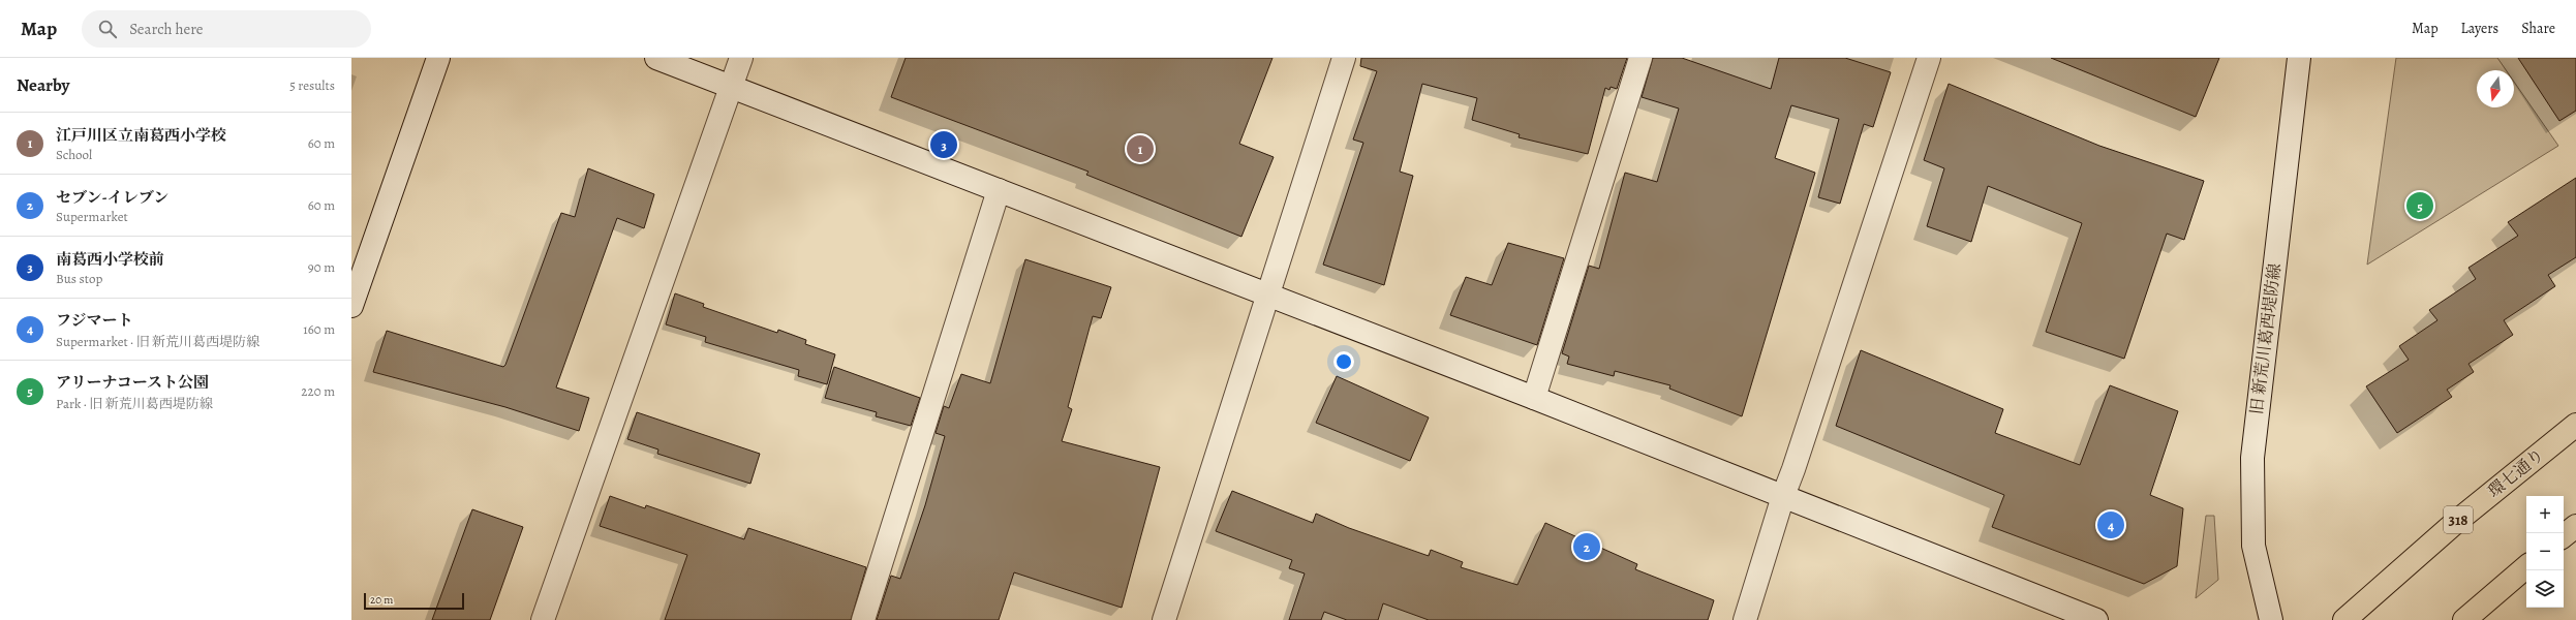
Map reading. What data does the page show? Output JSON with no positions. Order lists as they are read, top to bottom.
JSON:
{
  "streets": {
    "main road": ["環七通り", "318"],
    "street": ["旧 新荒川葛西堤防線"]
  },
  "scale_bar": "20 m",
  "north": "bottom",
  "page": {
    "header": "Map",
    "search": "Search here",
    "nav": ["Map", "Layers", "Share"],
    "heading": ["Nearby", "5 results"],
    "list": [
      {
        "mark": "1",
        "name": "江戸川区立南葛西小学校",
        "note": "School",
        "value": "60 m"
      },
      {
        "mark": "2",
        "name": "セブン-イレブン",
        "note": "Supermarket",
        "value": "60 m"
      },
      {
        "mark": "3",
        "name": "南葛西小学校前",
        "note": "Bus stop",
        "value": "90 m"
      },
      {
        "mark": "4",
        "name": "フジマート",
        "note": "Supermarket · 旧 新荒川葛西堤防線",
        "value": "160 m"
      },
      {
        "mark": "5",
        "name": "アリーナコースト公園",
        "note": "Park · 旧 新荒川葛西堤防線",
        "value": "220 m"
      }
    ],
    "pins": [
      "3",
      "1",
      "5",
      "4",
      "2"
    ],
    "map_buttons": ["+", "−"],
    "scale": "20 m"
  }
}
